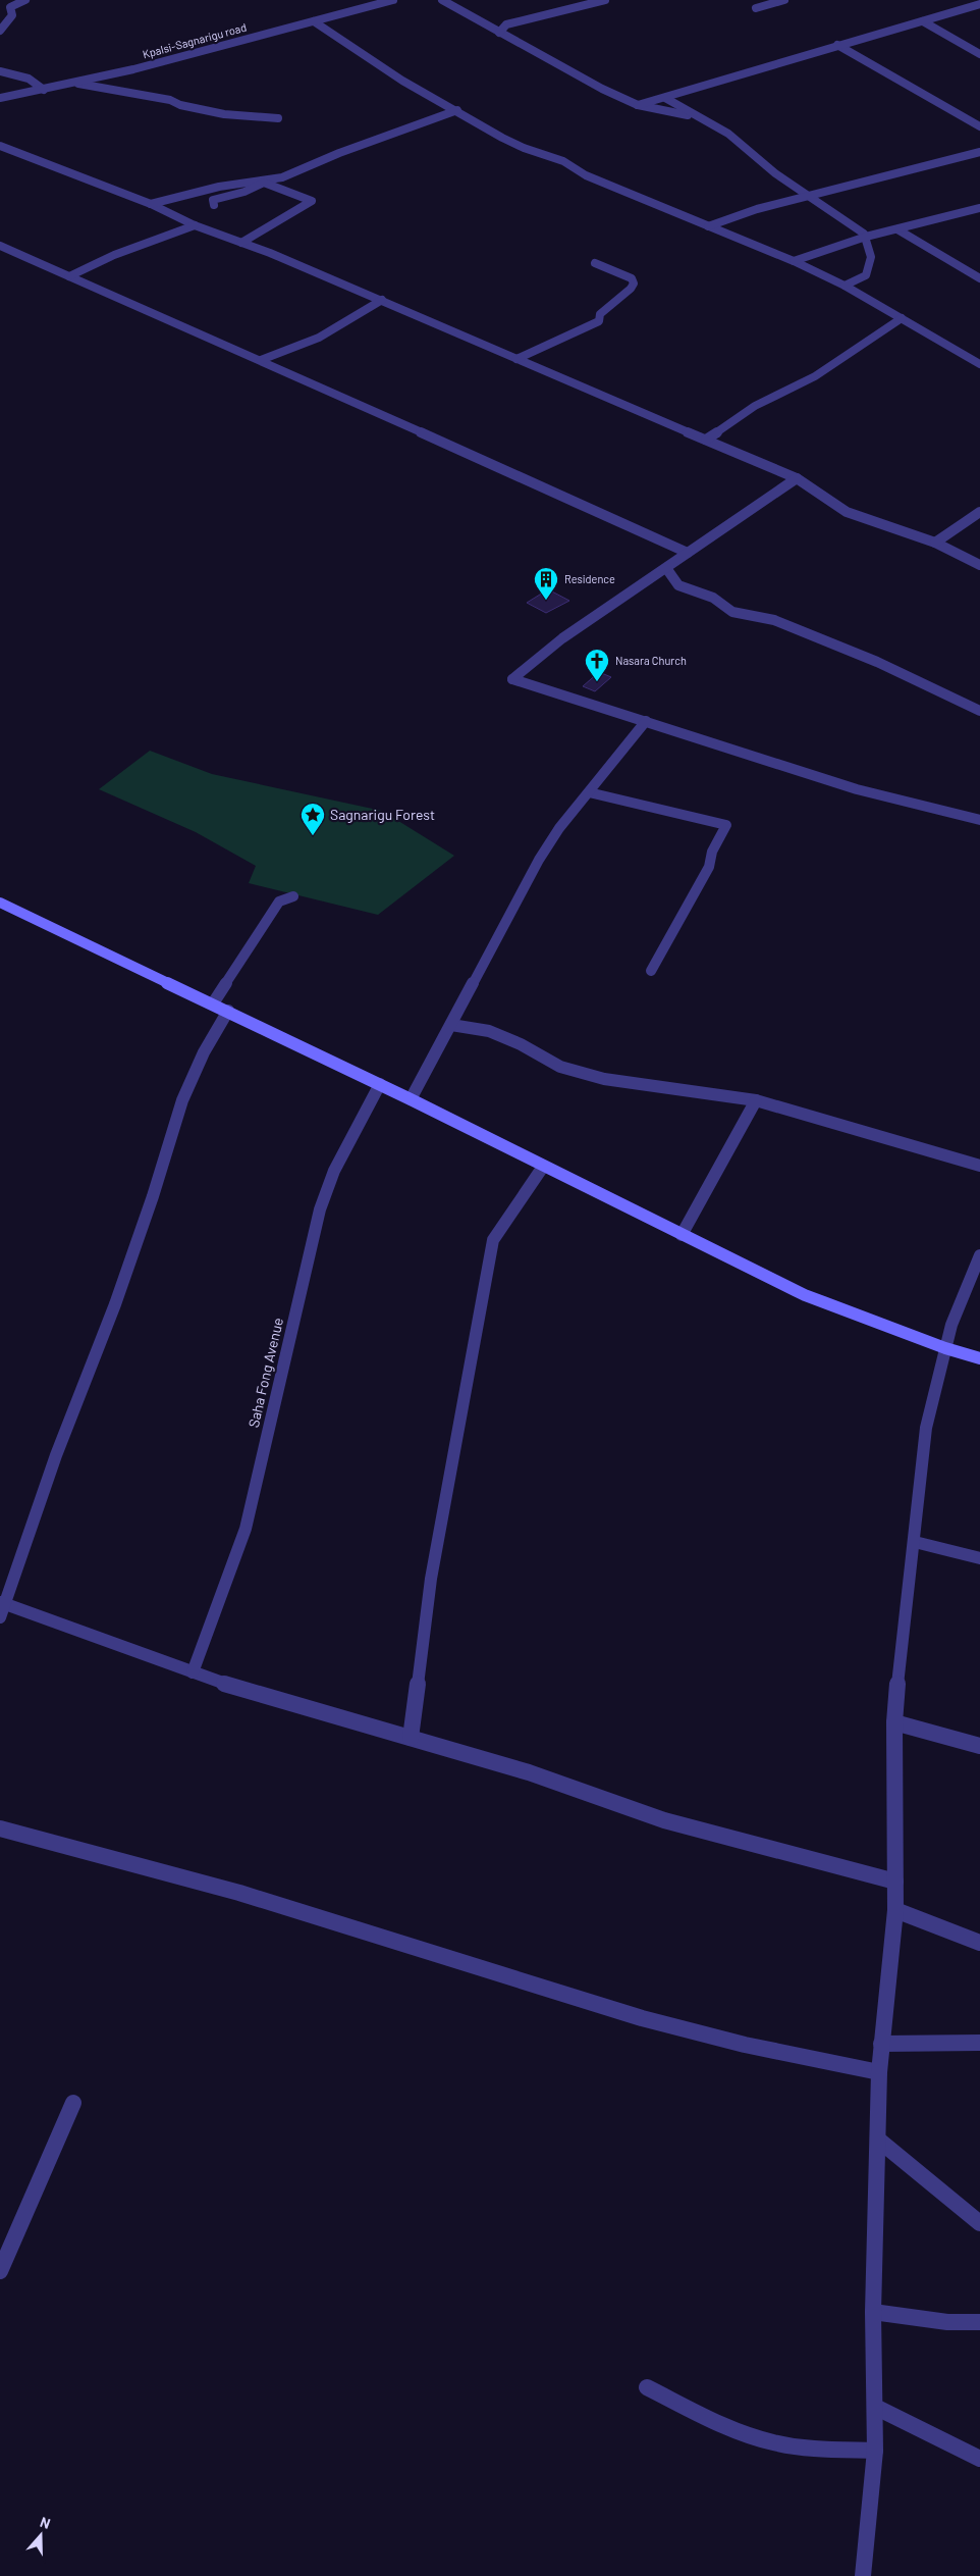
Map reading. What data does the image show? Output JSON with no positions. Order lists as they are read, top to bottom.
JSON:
{
  "streets": {
    "street": ["Kpalsi-Sagnarigu road", "Saha Fong Avenue"]
  },
  "places": {
    "building": ["Residence"],
    "church": ["Nasara Church"],
    "place": ["Sagnarigu Forest"]
  },
  "north": "top"
}
